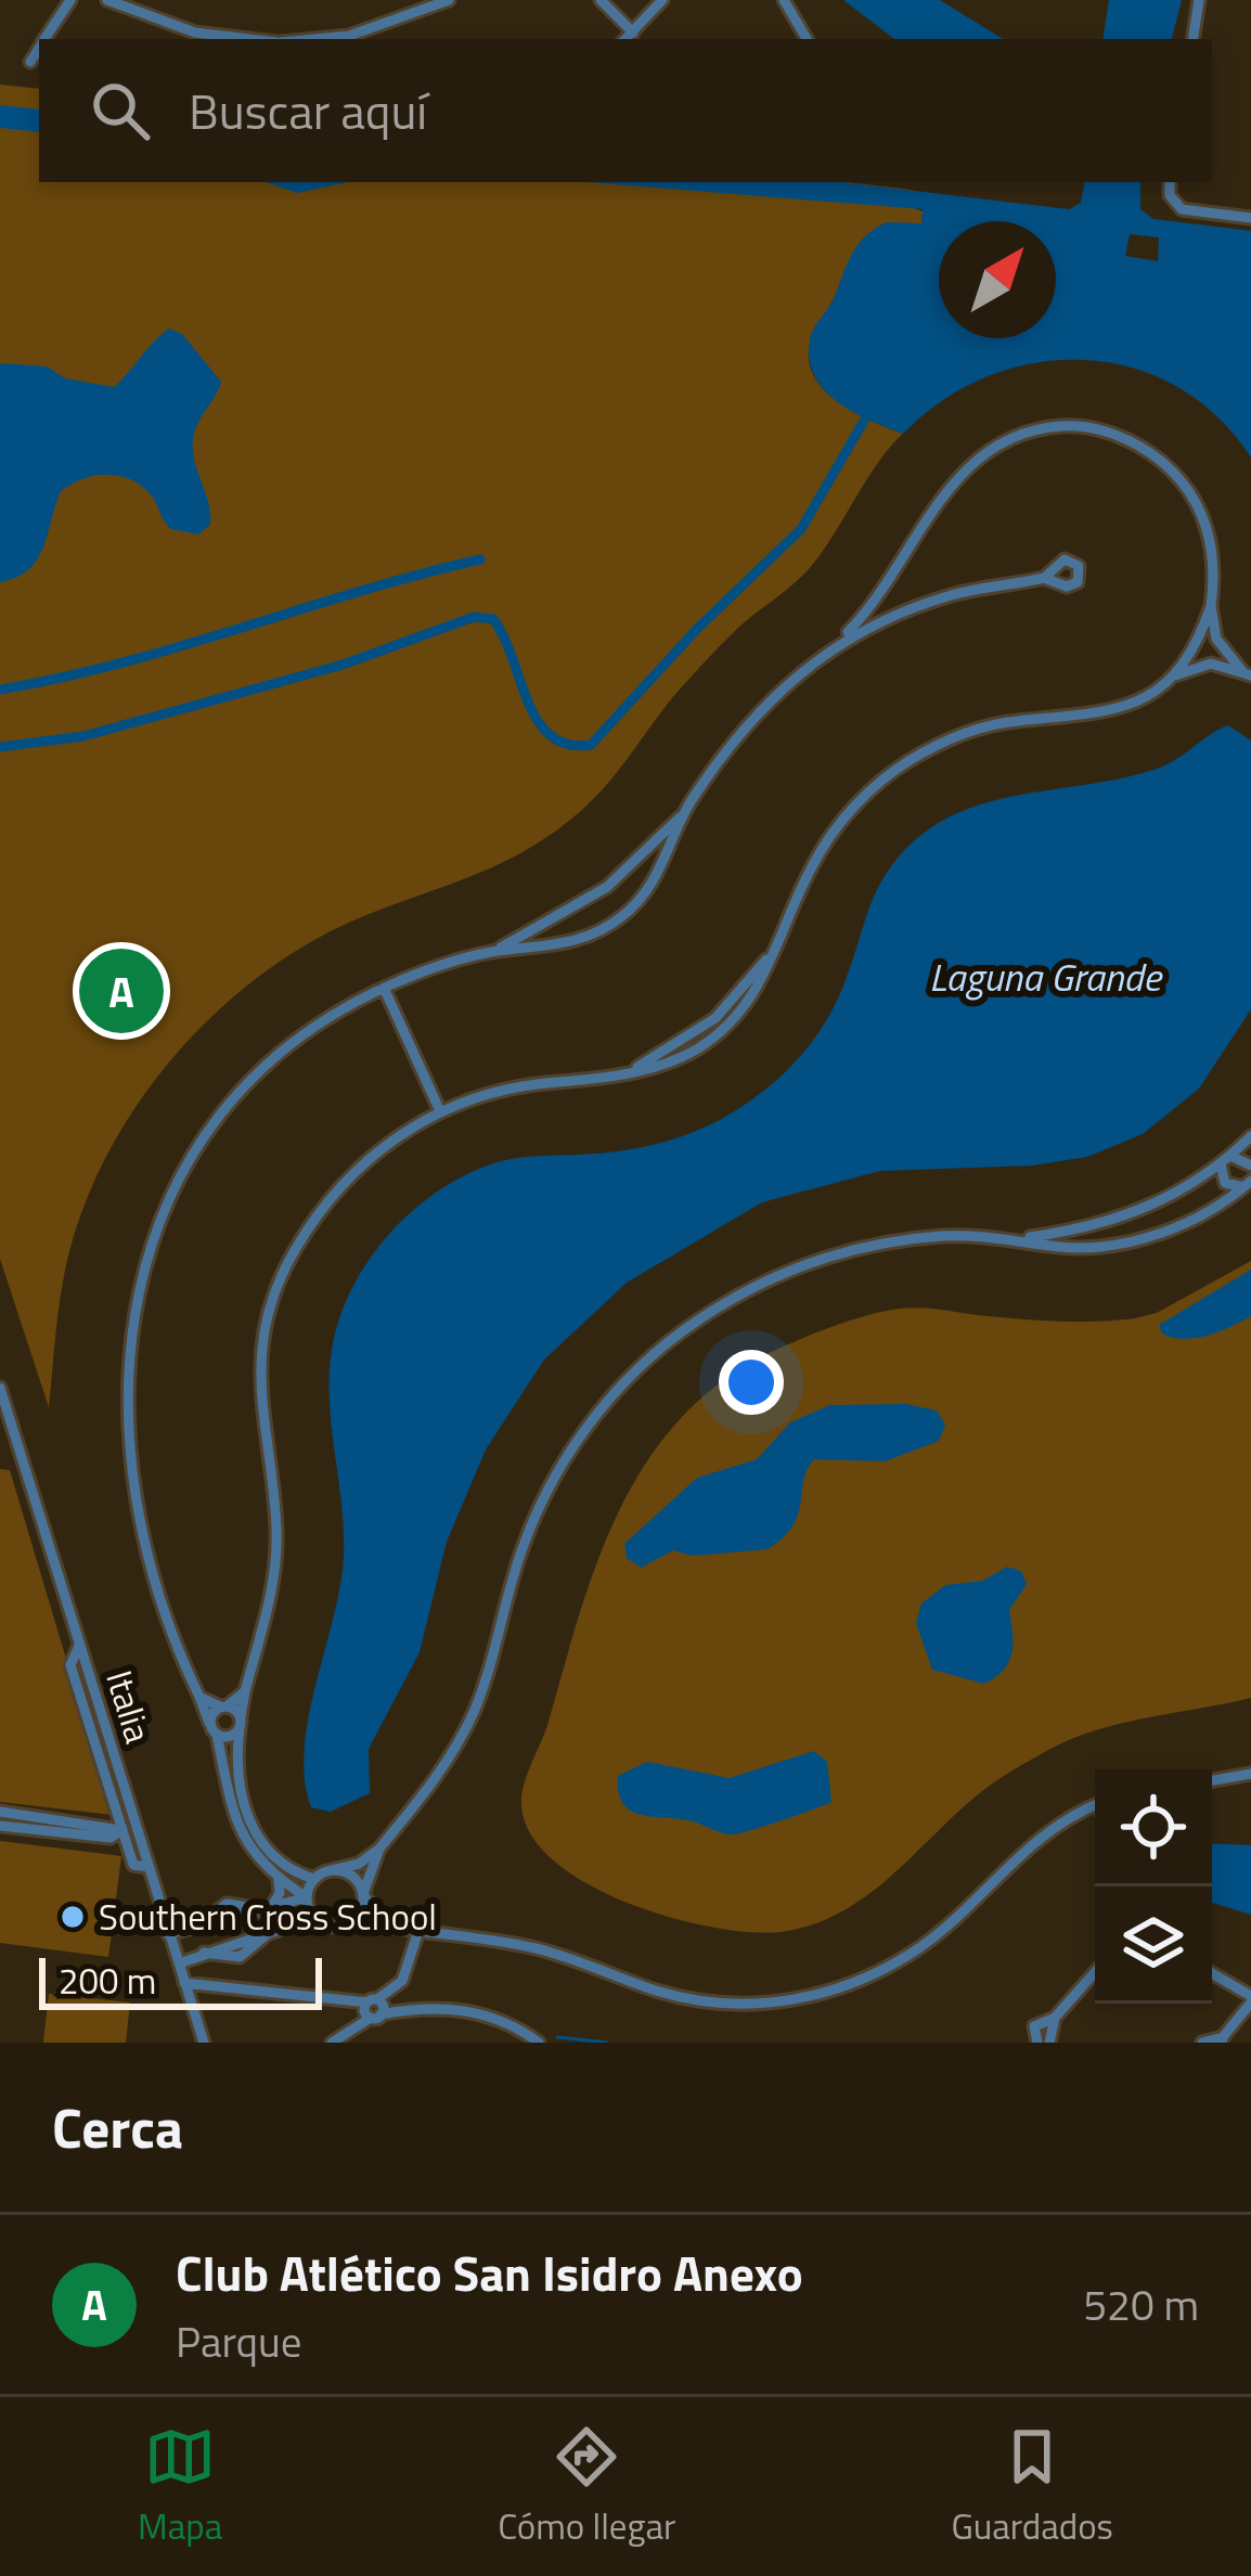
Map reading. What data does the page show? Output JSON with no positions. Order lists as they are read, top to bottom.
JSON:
{
  "streets": {
    "street": ["Italia"]
  },
  "water": ["Laguna Grande"],
  "places": ["Southern Cross School"],
  "scale_bar": "200 m",
  "north": "top right",
  "page": {
    "search": "Buscar aquí",
    "pins": "A",
    "scale": "200 m",
    "heading": "Cerca",
    "list": [
      {
        "mark": "A",
        "name": "Club Atlético San Isidro Anexo",
        "note": "Parque",
        "value": "520 m"
      }
    ],
    "nav": ["Mapa", "Cómo llegar", "Guardados"]
  }
}
